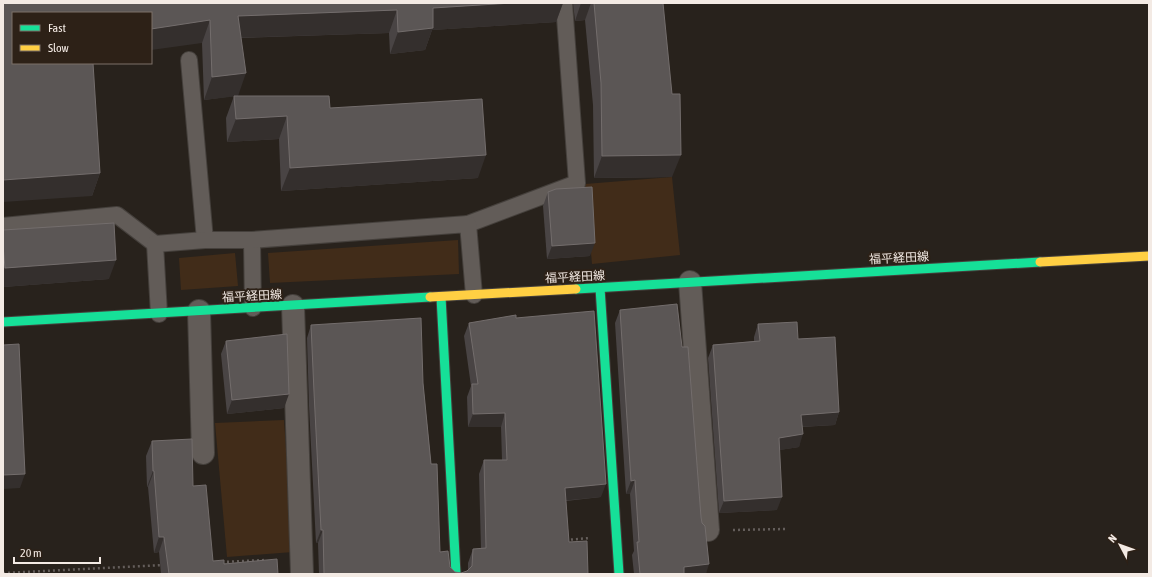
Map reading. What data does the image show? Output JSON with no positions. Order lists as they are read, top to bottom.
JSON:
{
  "streets": {
    "main road": ["福平経田線"]
  },
  "legend": ["Fast", "Slow"],
  "scale_bar": "20 m",
  "north": "top left"
}
